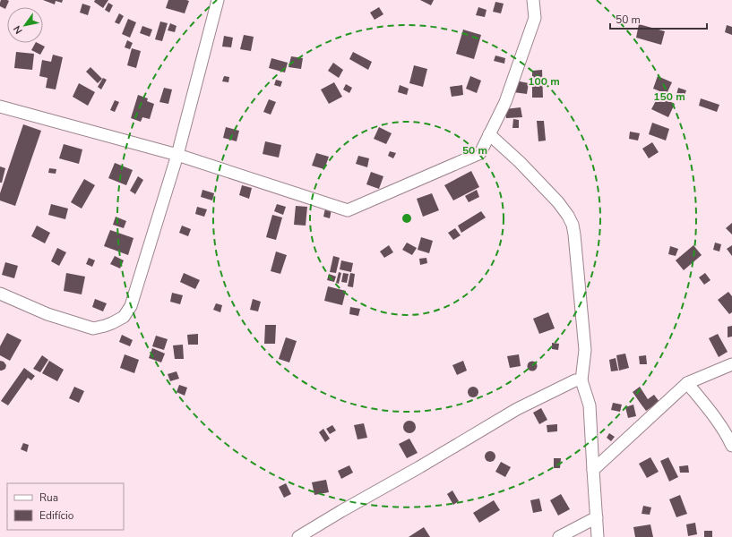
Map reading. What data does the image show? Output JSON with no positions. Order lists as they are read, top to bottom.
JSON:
{
  "legend": ["Rua", "Edifício"],
  "scale_bar": "50 m",
  "north": "bottom left",
  "rings": ["100 m", "150 m", "50 m"]
}
